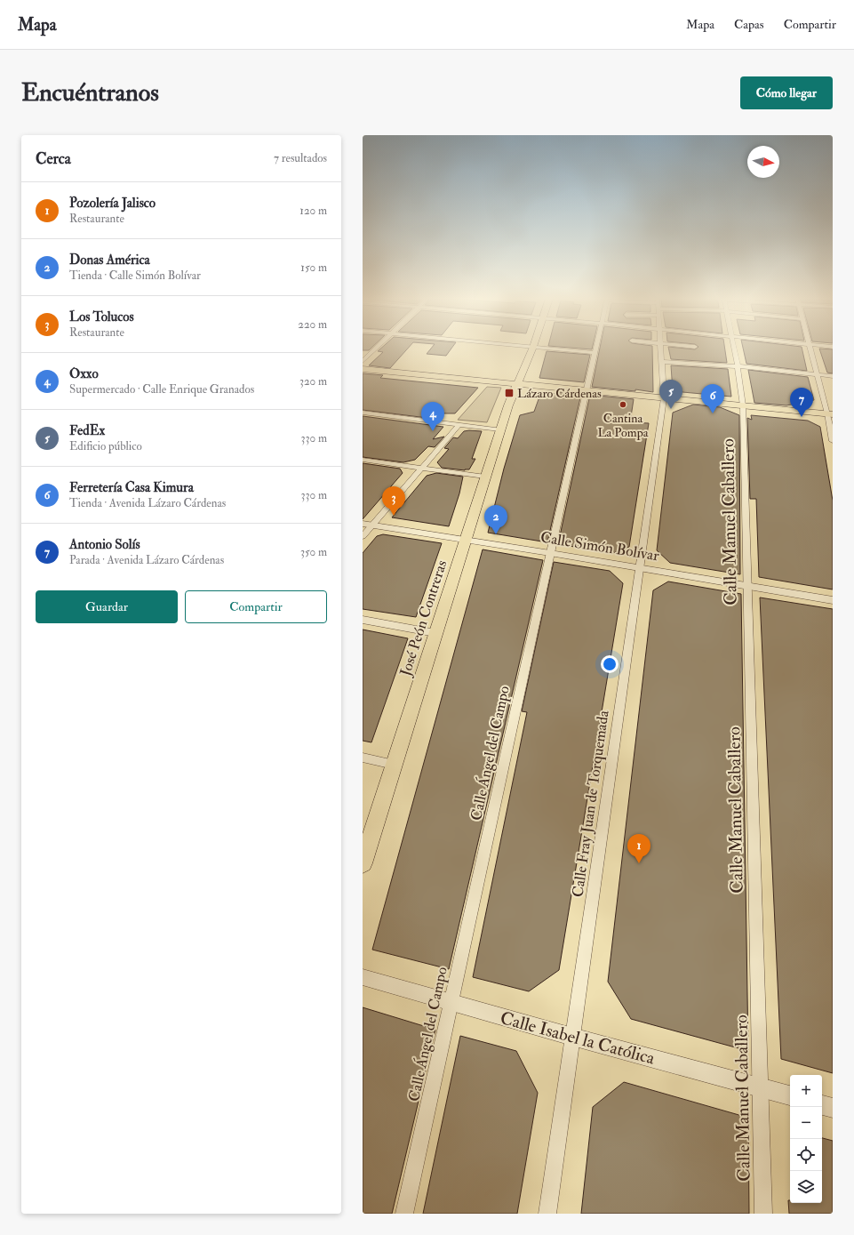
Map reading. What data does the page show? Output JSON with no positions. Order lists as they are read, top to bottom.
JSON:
{
  "streets": {
    "main road": ["José Peón Contreras"],
    "street": [
      "Calle Manuel Caballero",
      "Calle Simón Bolívar",
      "Calle Ángel del Campo",
      "Calle Fray Juan de Torquemada",
      "Calle Isabel la Católica"
    ]
  },
  "crossings": [
    ["Calle Manuel Caballero", "Calle Simón Bolívar"],
    ["Calle Manuel Caballero", "Calle Isabel la Católica"],
    ["Calle Simón Bolívar", "José Peón Contreras"],
    ["Calle Simón Bolívar", "Calle Ángel del Campo"],
    ["Calle Simón Bolívar", "Calle Fray Juan de Torquemada"],
    ["Calle Ángel del Campo", "Calle Isabel la Católica"],
    ["Calle Fray Juan de Torquemada", "Calle Isabel la Católica"]
  ],
  "places": {
    "transit": ["Lázaro Cárdenas"],
    "other": ["Cantina La Pompa"]
  },
  "north": "right",
  "page": {
    "header": "Mapa",
    "nav": ["Mapa", "Capas", "Compartir"],
    "buttons": [
      "Cómo llegar",
      ["Guardar", "Compartir"]
    ],
    "title": "Encuéntranos",
    "heading": ["Cerca", "7 resultados"],
    "list": [
      {
        "mark": "1",
        "name": "Pozolería Jalisco",
        "note": "Restaurante",
        "value": "120 m"
      },
      {
        "mark": "2",
        "name": "Donas América",
        "note": "Tienda · Calle Simón Bolívar",
        "value": "150 m"
      },
      {
        "mark": "3",
        "name": "Los Tolucos",
        "note": "Restaurante",
        "value": "220 m"
      },
      {
        "mark": "4",
        "name": "Oxxo",
        "note": "Supermercado · Calle Enrique Granados",
        "value": "320 m"
      },
      {
        "mark": "5",
        "name": "FedEx",
        "note": "Edificio público",
        "value": "330 m"
      },
      {
        "mark": "6",
        "name": "Ferretería Casa Kimura",
        "note": "Tienda · Avenida Lázaro Cárdenas",
        "value": "330 m"
      },
      {
        "mark": "7",
        "name": "Antonio Solís",
        "note": "Parada · Avenida Lázaro Cárdenas",
        "value": "350 m"
      }
    ],
    "pins": [
      "5",
      "6",
      "7",
      "4",
      "3",
      "2",
      "1"
    ],
    "map_buttons": ["+", "−"]
  }
}
